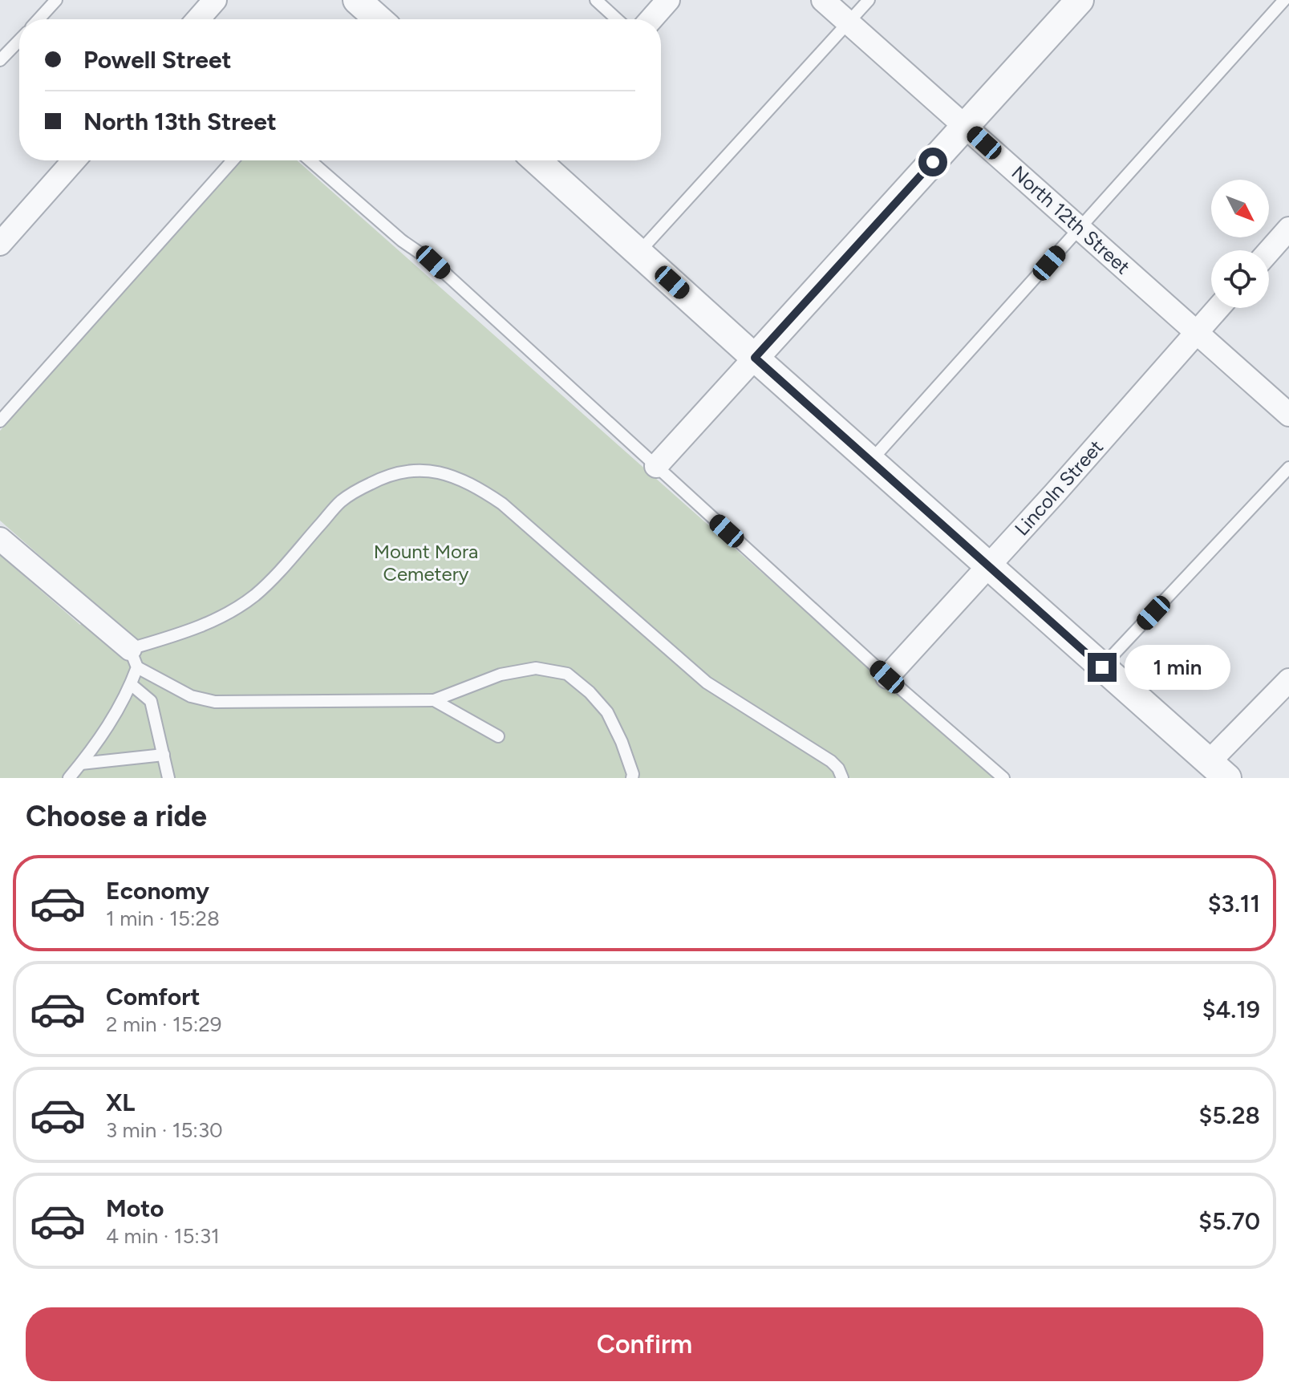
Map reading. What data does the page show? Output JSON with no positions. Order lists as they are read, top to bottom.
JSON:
{
  "streets": {
    "street": ["North 12th Street", "Lincoln Street"]
  },
  "crossings": [
    ["North 12th Street", "Lincoln Street"]
  ],
  "parks": ["Mount Mora Cemetery"],
  "north": "bottom right",
  "page": {
    "banner": ["Powell Street", "North 13th Street"],
    "bubble": "1 min",
    "heading": "Choose a ride",
    "list": [
      {
        "name": "Economy",
        "note": "1 min · 15:28",
        "value": "$3.11"
      },
      {
        "name": "Comfort",
        "note": "2 min · 15:29",
        "value": "$4.19"
      },
      {
        "name": "XL",
        "note": "3 min · 15:30",
        "value": "$5.28"
      },
      {
        "name": "Moto",
        "note": "4 min · 15:31",
        "value": "$5.70"
      }
    ],
    "buttons": "Confirm"
  }
}
